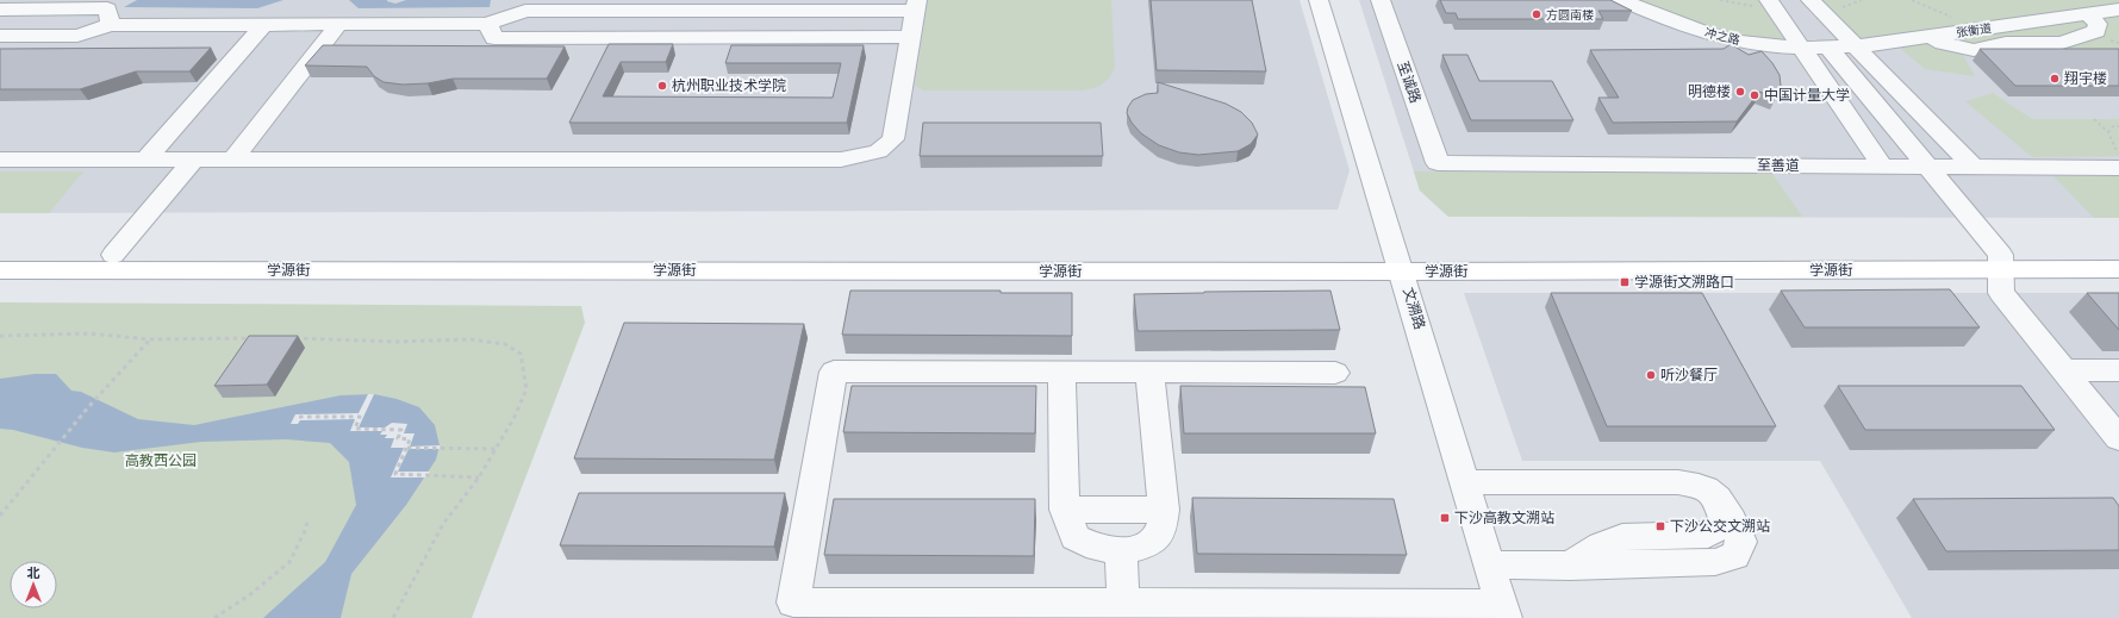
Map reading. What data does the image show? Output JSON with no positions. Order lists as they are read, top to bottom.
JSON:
{
  "streets": {
    "main road": ["学源街"],
    "street": [
      "张衡道",
      "冲之路",
      "至诚路",
      "至善道",
      "文溯路"
    ]
  },
  "crossings": [
    ["张衡道", "冲之路"],
    ["至诚路", "至善道"],
    ["学源街", "文溯路"]
  ],
  "parks": ["高教西公园"],
  "places": {
    "other": [
      "方圆南楼",
      "翔宇楼",
      "杭州职业技术学院",
      "明德楼",
      "中国计量大学",
      "听沙餐厅"
    ],
    "transit": ["学源街文溯路口", "下沙高教文溯站", "下沙公交文溯站"]
  },
  "north": "top"
}
